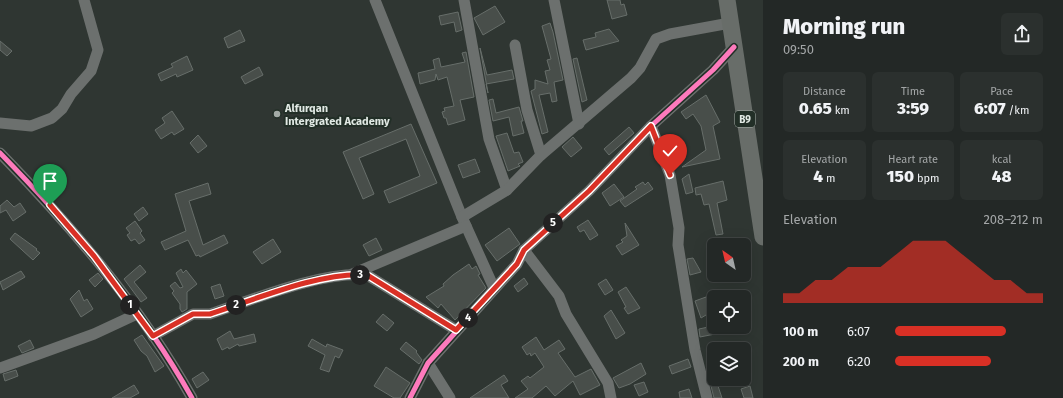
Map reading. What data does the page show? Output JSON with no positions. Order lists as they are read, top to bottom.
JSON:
{
  "streets": {
    "highway": ["B9"]
  },
  "places": ["Alfurqan Intergrated Academy"],
  "north": "top left",
  "page": {
    "heading": ["Morning run", "09:50"],
    "stats": [
      ["Distance", "0.65 km"],
      ["Time", "3:59"],
      ["Pace", "6:07 /km"],
      ["Elevation", "4 m"],
      ["Heart rate", "150 bpm"],
      ["kcal", "48"]
    ],
    "chart": ["Elevation", "208–212 m"],
    "pins": [
      "5",
      "3",
      "1",
      "2",
      "4"
    ],
    "list": [
      {
        "name": "100 m",
        "note": "6:07"
      },
      {
        "name": "200 m",
        "note": "6:20"
      }
    ]
  }
}
